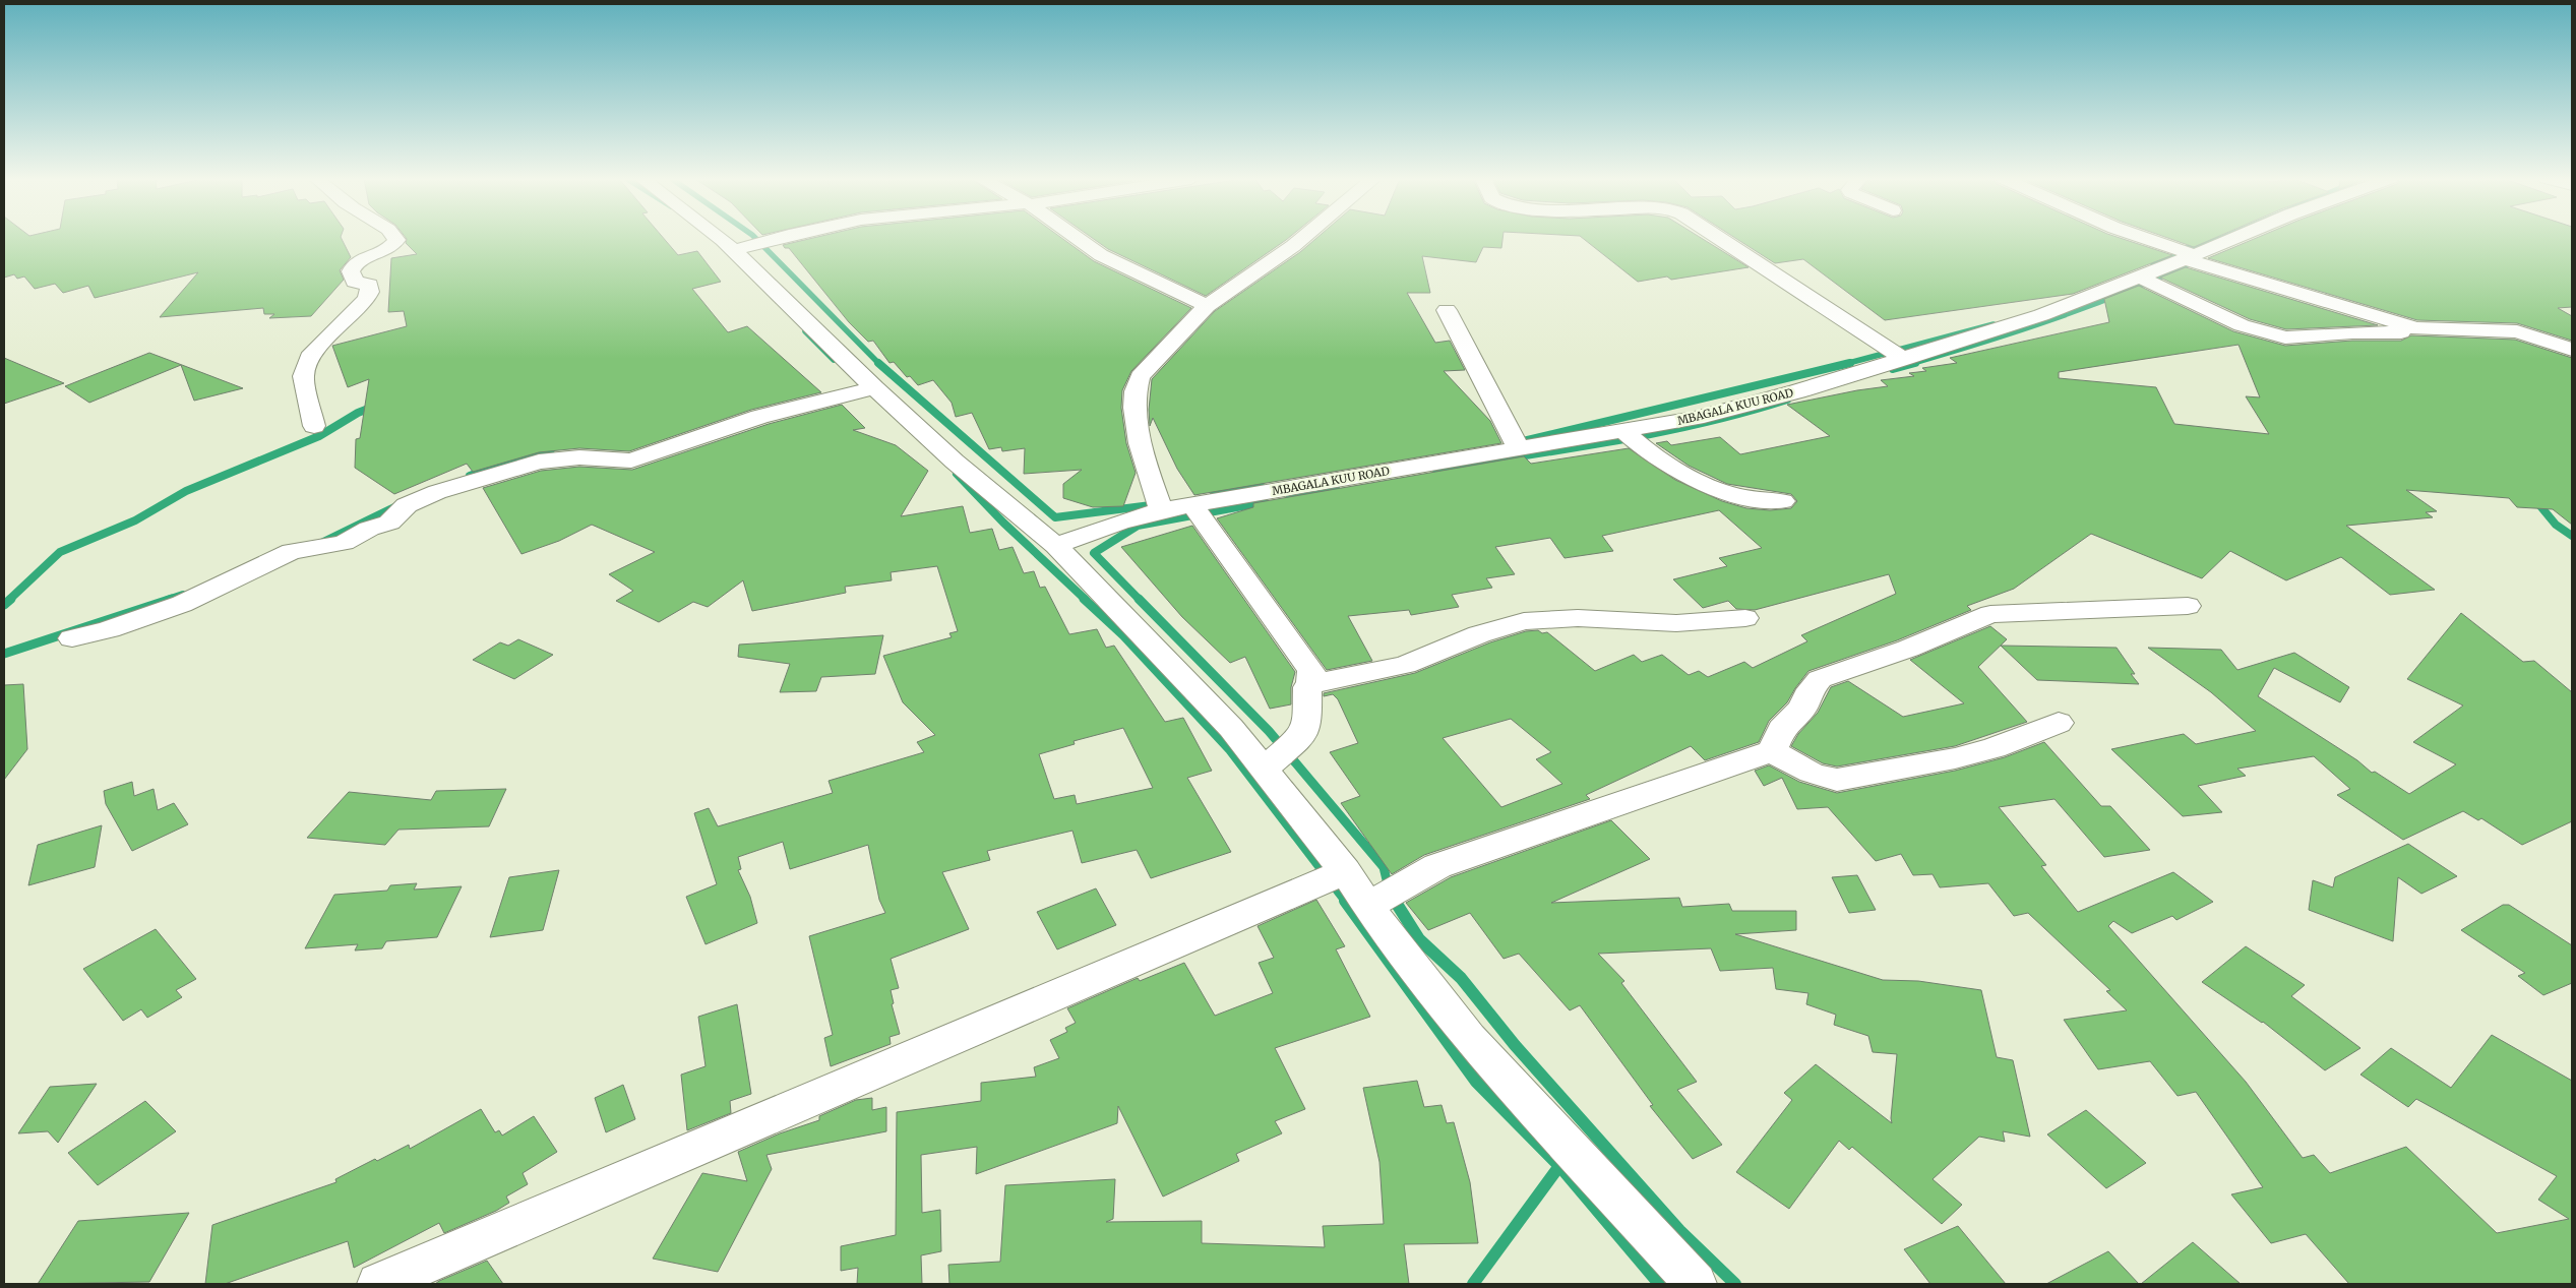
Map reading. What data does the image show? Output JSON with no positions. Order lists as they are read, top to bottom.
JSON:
{
  "streets": {
    "street": ["MBAGALA KUU ROAD"]
  }
}
